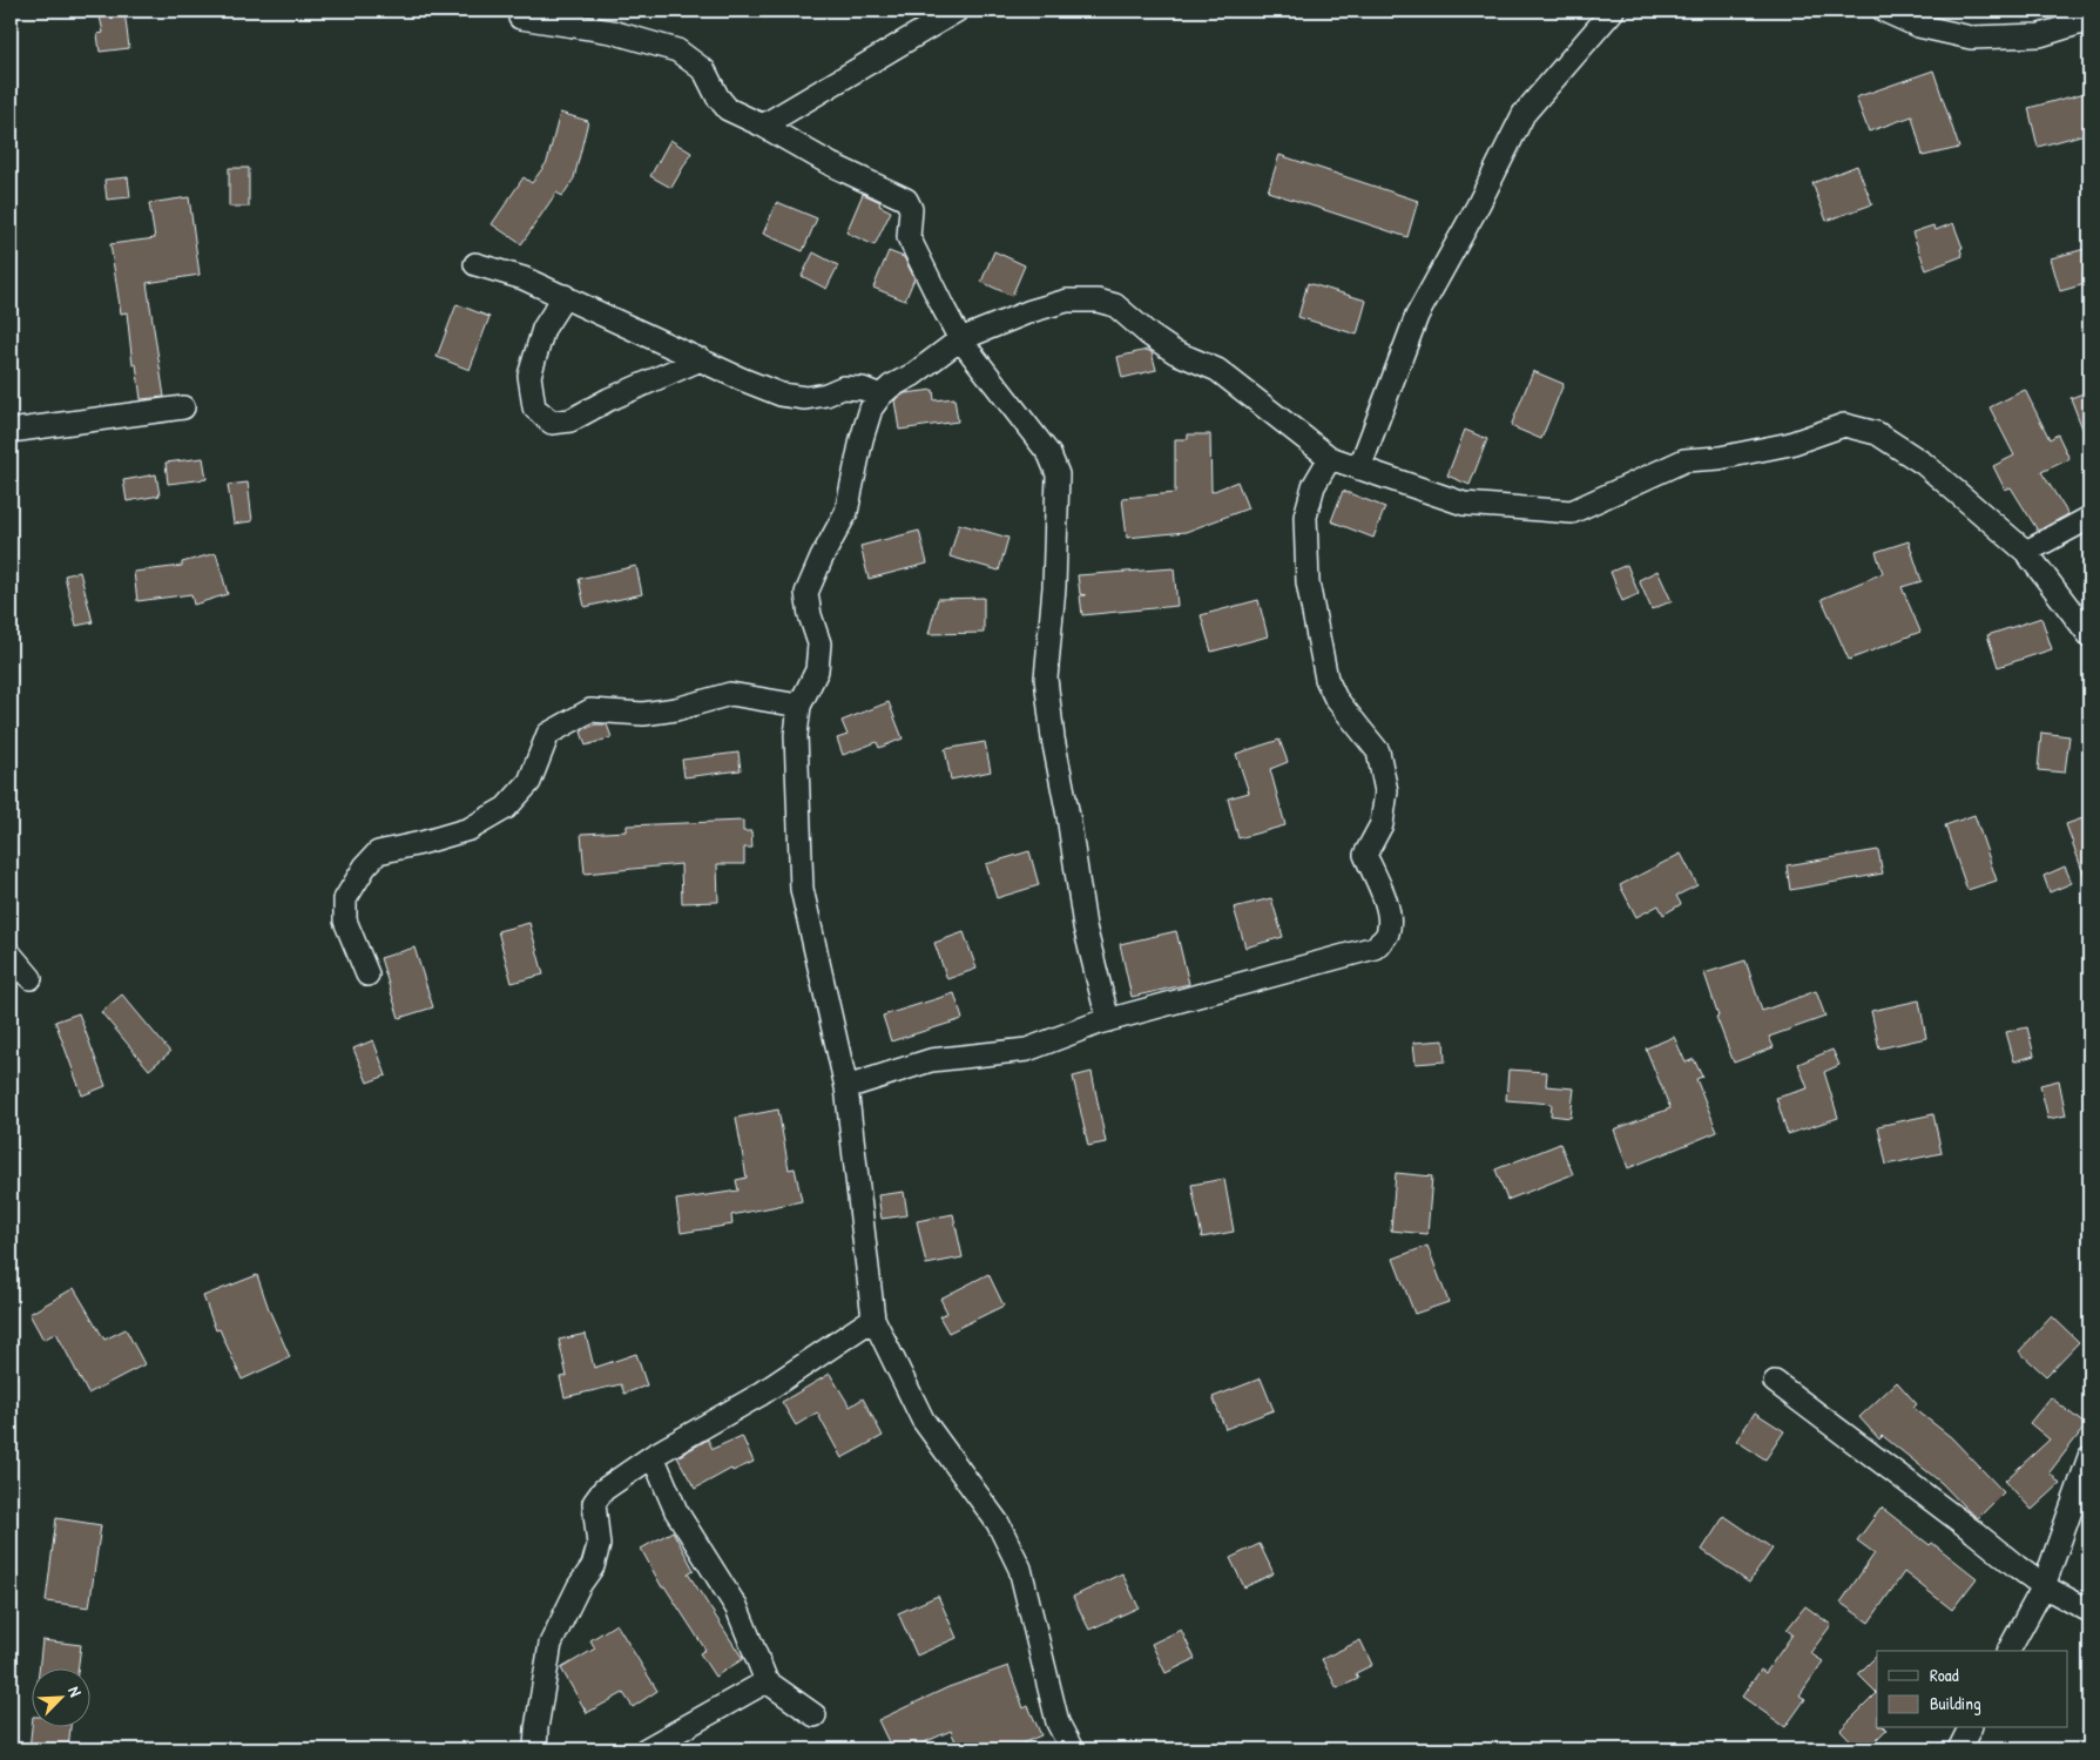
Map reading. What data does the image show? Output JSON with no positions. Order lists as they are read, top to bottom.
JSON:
{
  "legend": ["Road", "Building"],
  "north": "top right"
}
